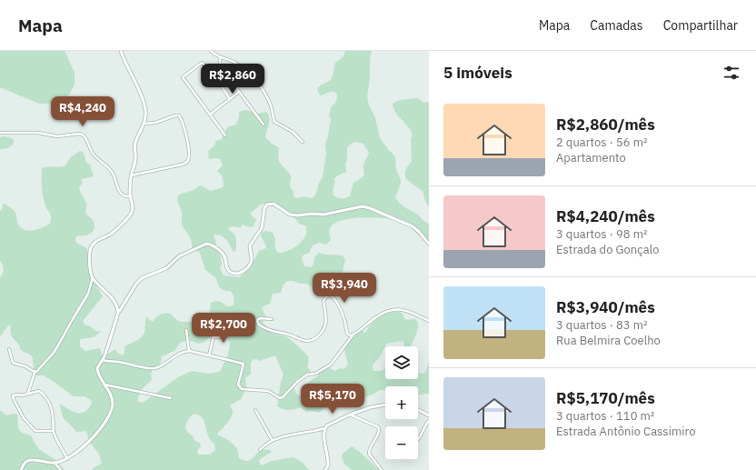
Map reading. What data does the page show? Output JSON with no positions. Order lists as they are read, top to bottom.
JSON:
{
  "page": {
    "header": "Mapa",
    "nav": ["Mapa", "Camadas", "Compartilhar"],
    "heading": "5 imóveis",
    "price": [
      "R$2,860",
      "R$4,240",
      "R$3,940",
      "R$2,700",
      "R$5,170"
    ],
    "list": [
      {
        "name": "R$2,860/mês",
        "note": "2 quartos · 56 m² · Apartamento"
      },
      {
        "name": "R$4,240/mês",
        "note": "3 quartos · 98 m² · Estrada do Gonçalo"
      },
      {
        "name": "R$3,940/mês",
        "note": "3 quartos · 83 m² · Rua Belmira Coelho"
      },
      {
        "name": "R$5,170/mês",
        "note": "3 quartos · 110 m² · Estrada Antônio Cassimiro"
      }
    ],
    "map_buttons": ["+", "−"]
  }
}
